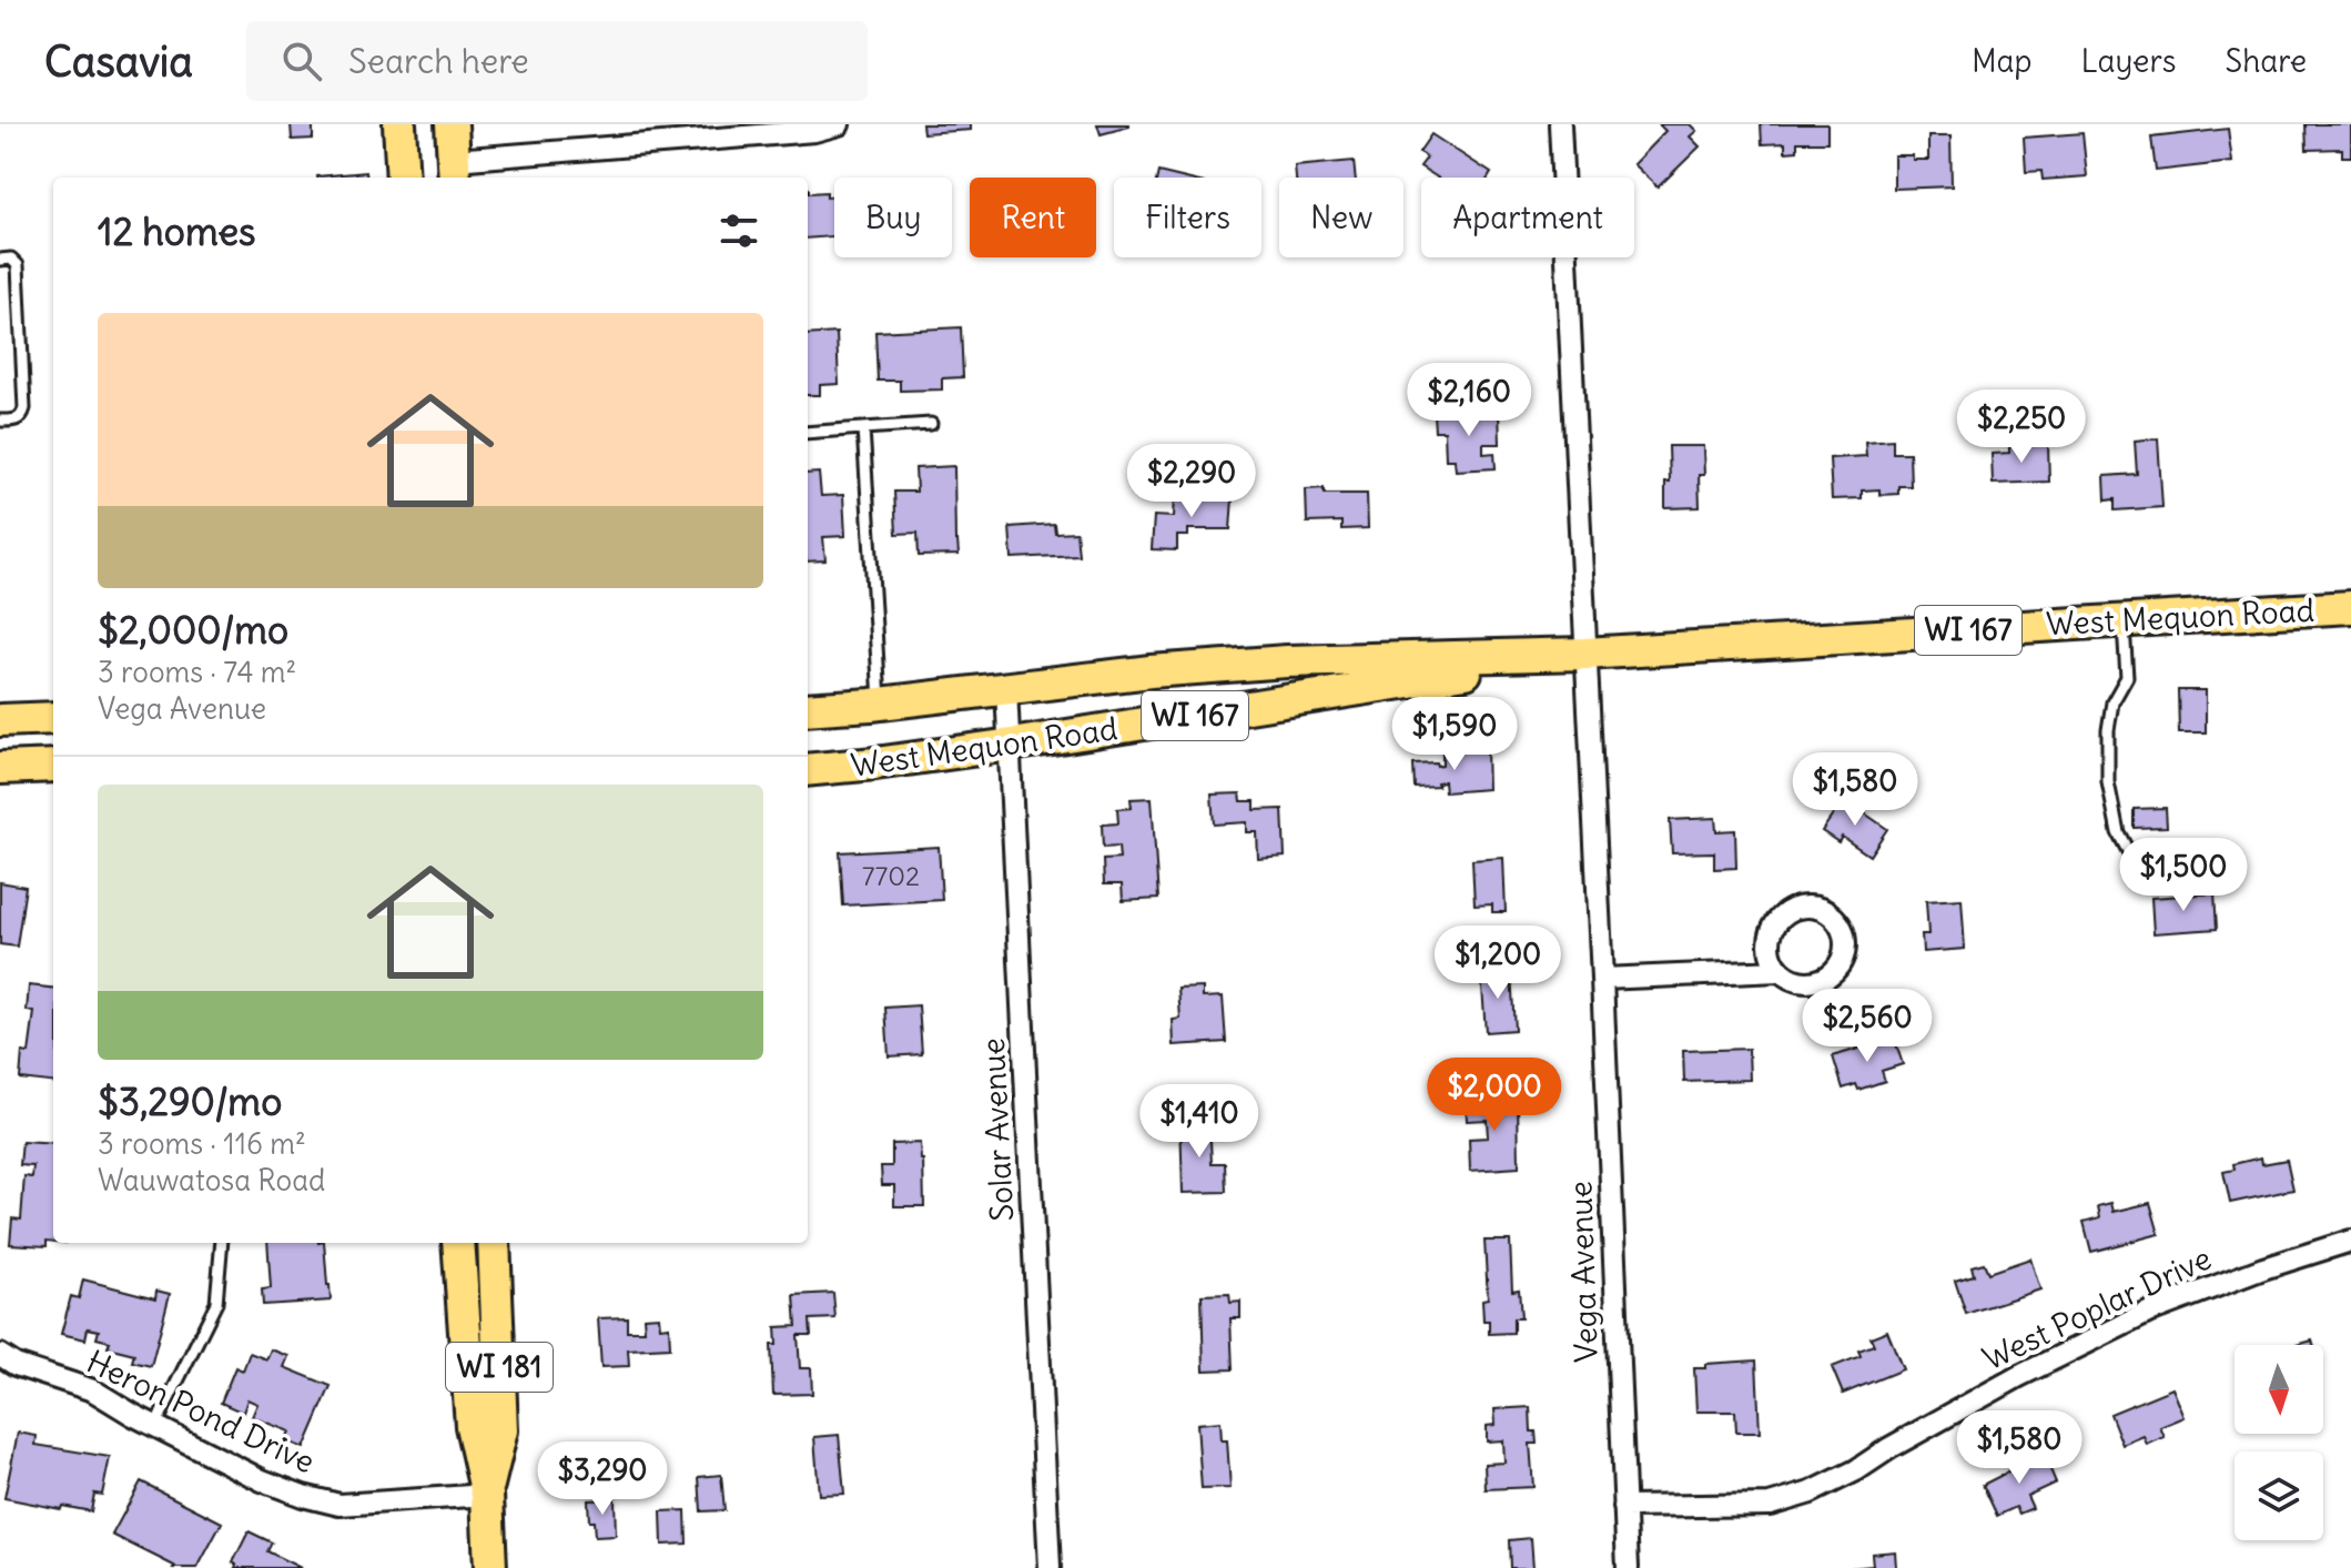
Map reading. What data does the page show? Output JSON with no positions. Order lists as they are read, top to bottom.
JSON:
{
  "streets": {
    "main road": ["West Mequon Road", "WI 167", "WI 181"],
    "street": [
      "Solar Avenue",
      "Vega Avenue",
      "West Poplar Drive",
      "Heron Pond Drive"
    ]
  },
  "crossings": [
    ["West Mequon Road", "Solar Avenue"],
    ["West Mequon Road", "Vega Avenue"],
    ["Vega Avenue", "West Poplar Drive"],
    ["WI 181", "Heron Pond Drive"]
  ],
  "house_numbers": ["7702"],
  "north": "bottom",
  "page": {
    "header": "Casavia",
    "search": "Search here",
    "nav": ["Map", "Layers", "Share"],
    "chip": [
      "Buy",
      "Rent",
      "Filters",
      "New",
      "Apartment"
    ],
    "heading": "12 homes",
    "list": [
      {
        "name": "$2,000/mo",
        "note": "3 rooms · 74 m² · Vega Avenue"
      },
      {
        "name": "$3,290/mo",
        "note": "3 rooms · 116 m² · Wauwatosa Road"
      }
    ],
    "price": [
      "$2,160",
      "$2,250",
      "$2,290",
      "$1,590",
      "$1,580",
      "$1,500",
      "$1,200",
      "$2,560",
      "$2,000",
      "$1,410",
      "$1,580",
      "$3,290"
    ]
  }
}
